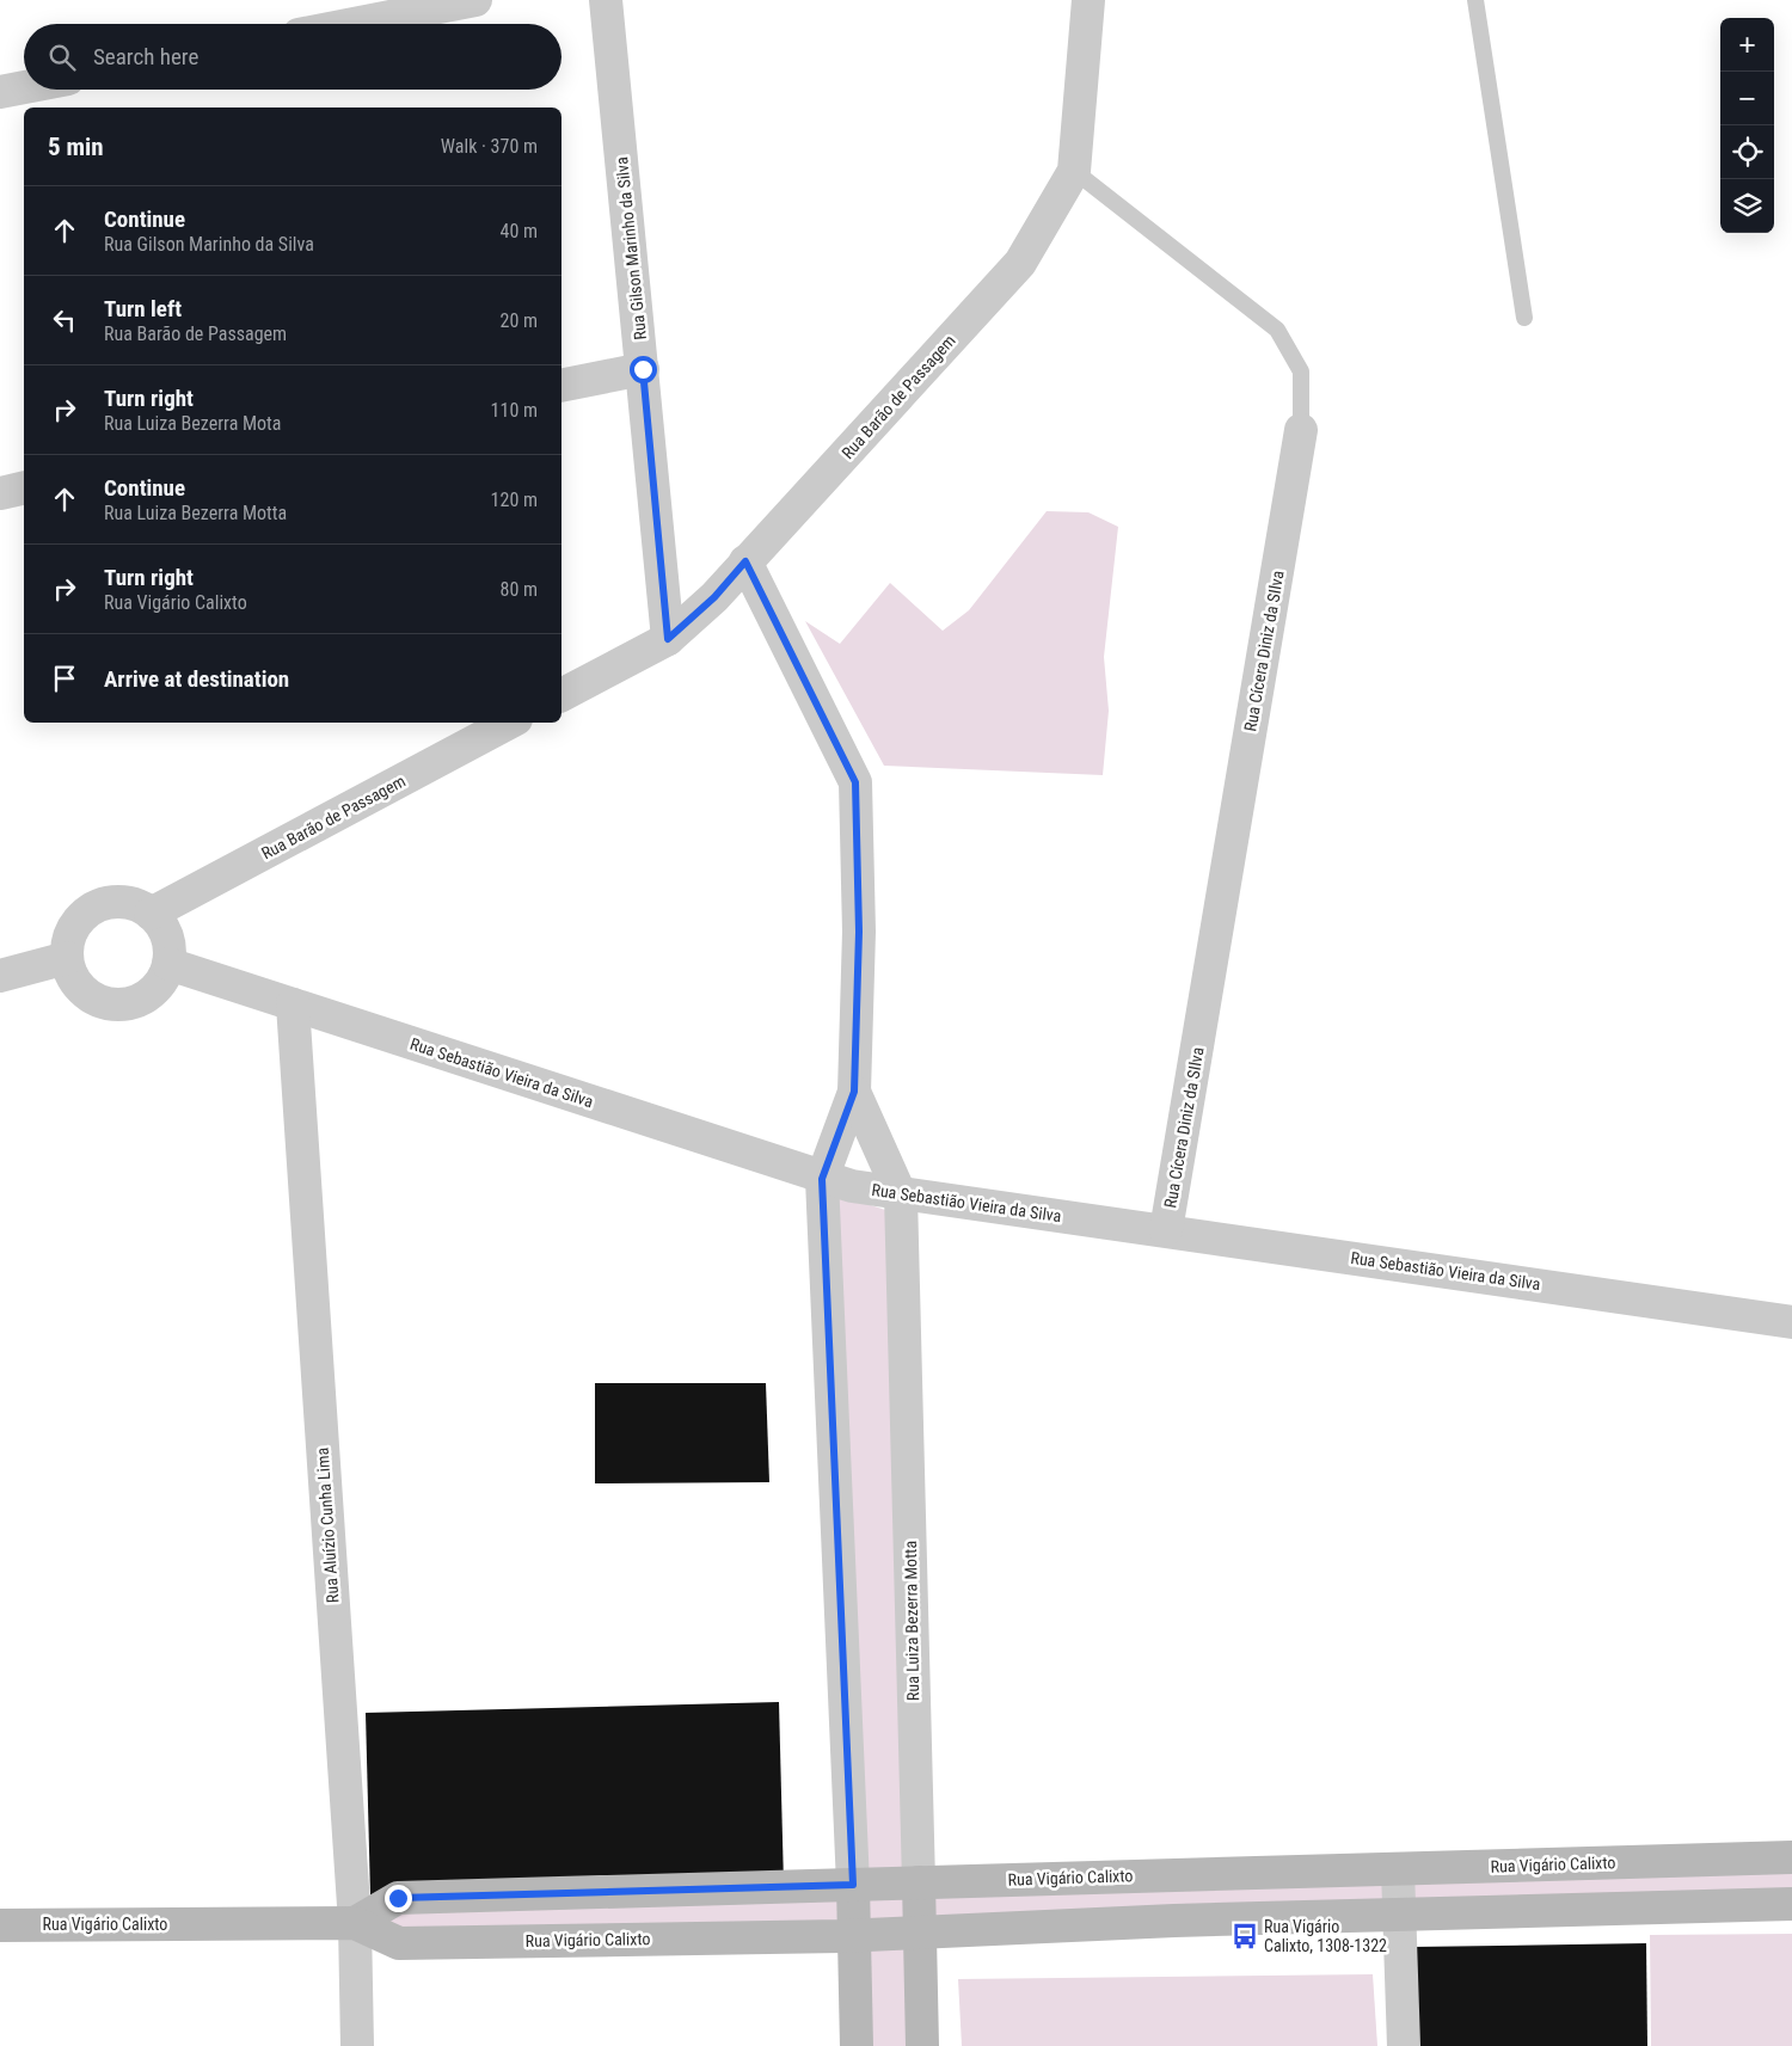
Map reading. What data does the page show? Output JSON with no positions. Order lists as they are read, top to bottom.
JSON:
{
  "streets": {
    "main road": ["Rua Luiza Bezerra Motta", "Rua Vigário Calixto"],
    "street": [
      "Rua Gilson Marinho da Silva",
      "Rua Barão de Passagem",
      "Rua Cícera Diniz da SIlva",
      "Rua Sebastião Vieira da Silva",
      "Rua Aluízio Cunha Lima"
    ]
  },
  "crossings": [
    ["Rua Gilson Marinho da Silva", "Rua Barão de Passagem"],
    ["Rua Barão de Passagem", "Rua Cícera Diniz da SIlva"],
    ["Rua Barão de Passagem", "Rua Sebastião Vieira da Silva"],
    ["Rua Cícera Diniz da SIlva", "Rua Sebastião Vieira da Silva"],
    ["Rua Sebastião Vieira da Silva", "Rua Aluízio Cunha Lima"],
    ["Rua Sebastião Vieira da Silva", "Rua Luiza Bezerra Motta"],
    ["Rua Aluízio Cunha Lima", "Rua Vigário Calixto"],
    ["Rua Luiza Bezerra Motta", "Rua Vigário Calixto"]
  ],
  "places": {
    "bus stop": ["Rua Vigário Calixto, 1308-1322"]
  },
  "page": {
    "map_buttons": ["+", "−"],
    "search": "Search here",
    "heading": ["5 min", "Walk · 370 m"],
    "list": [
      ["Continue", "Rua Gilson Marinho da Silva", "40 m"],
      ["Turn left", "Rua Barão de Passagem", "20 m"],
      ["Turn right", "Rua Luiza Bezerra Mota", "110 m"],
      ["Continue", "Rua Luiza Bezerra Motta", "120 m"],
      ["Turn right", "Rua Vigário Calixto", "80 m"],
      "Arrive at destination"
    ]
  }
}
